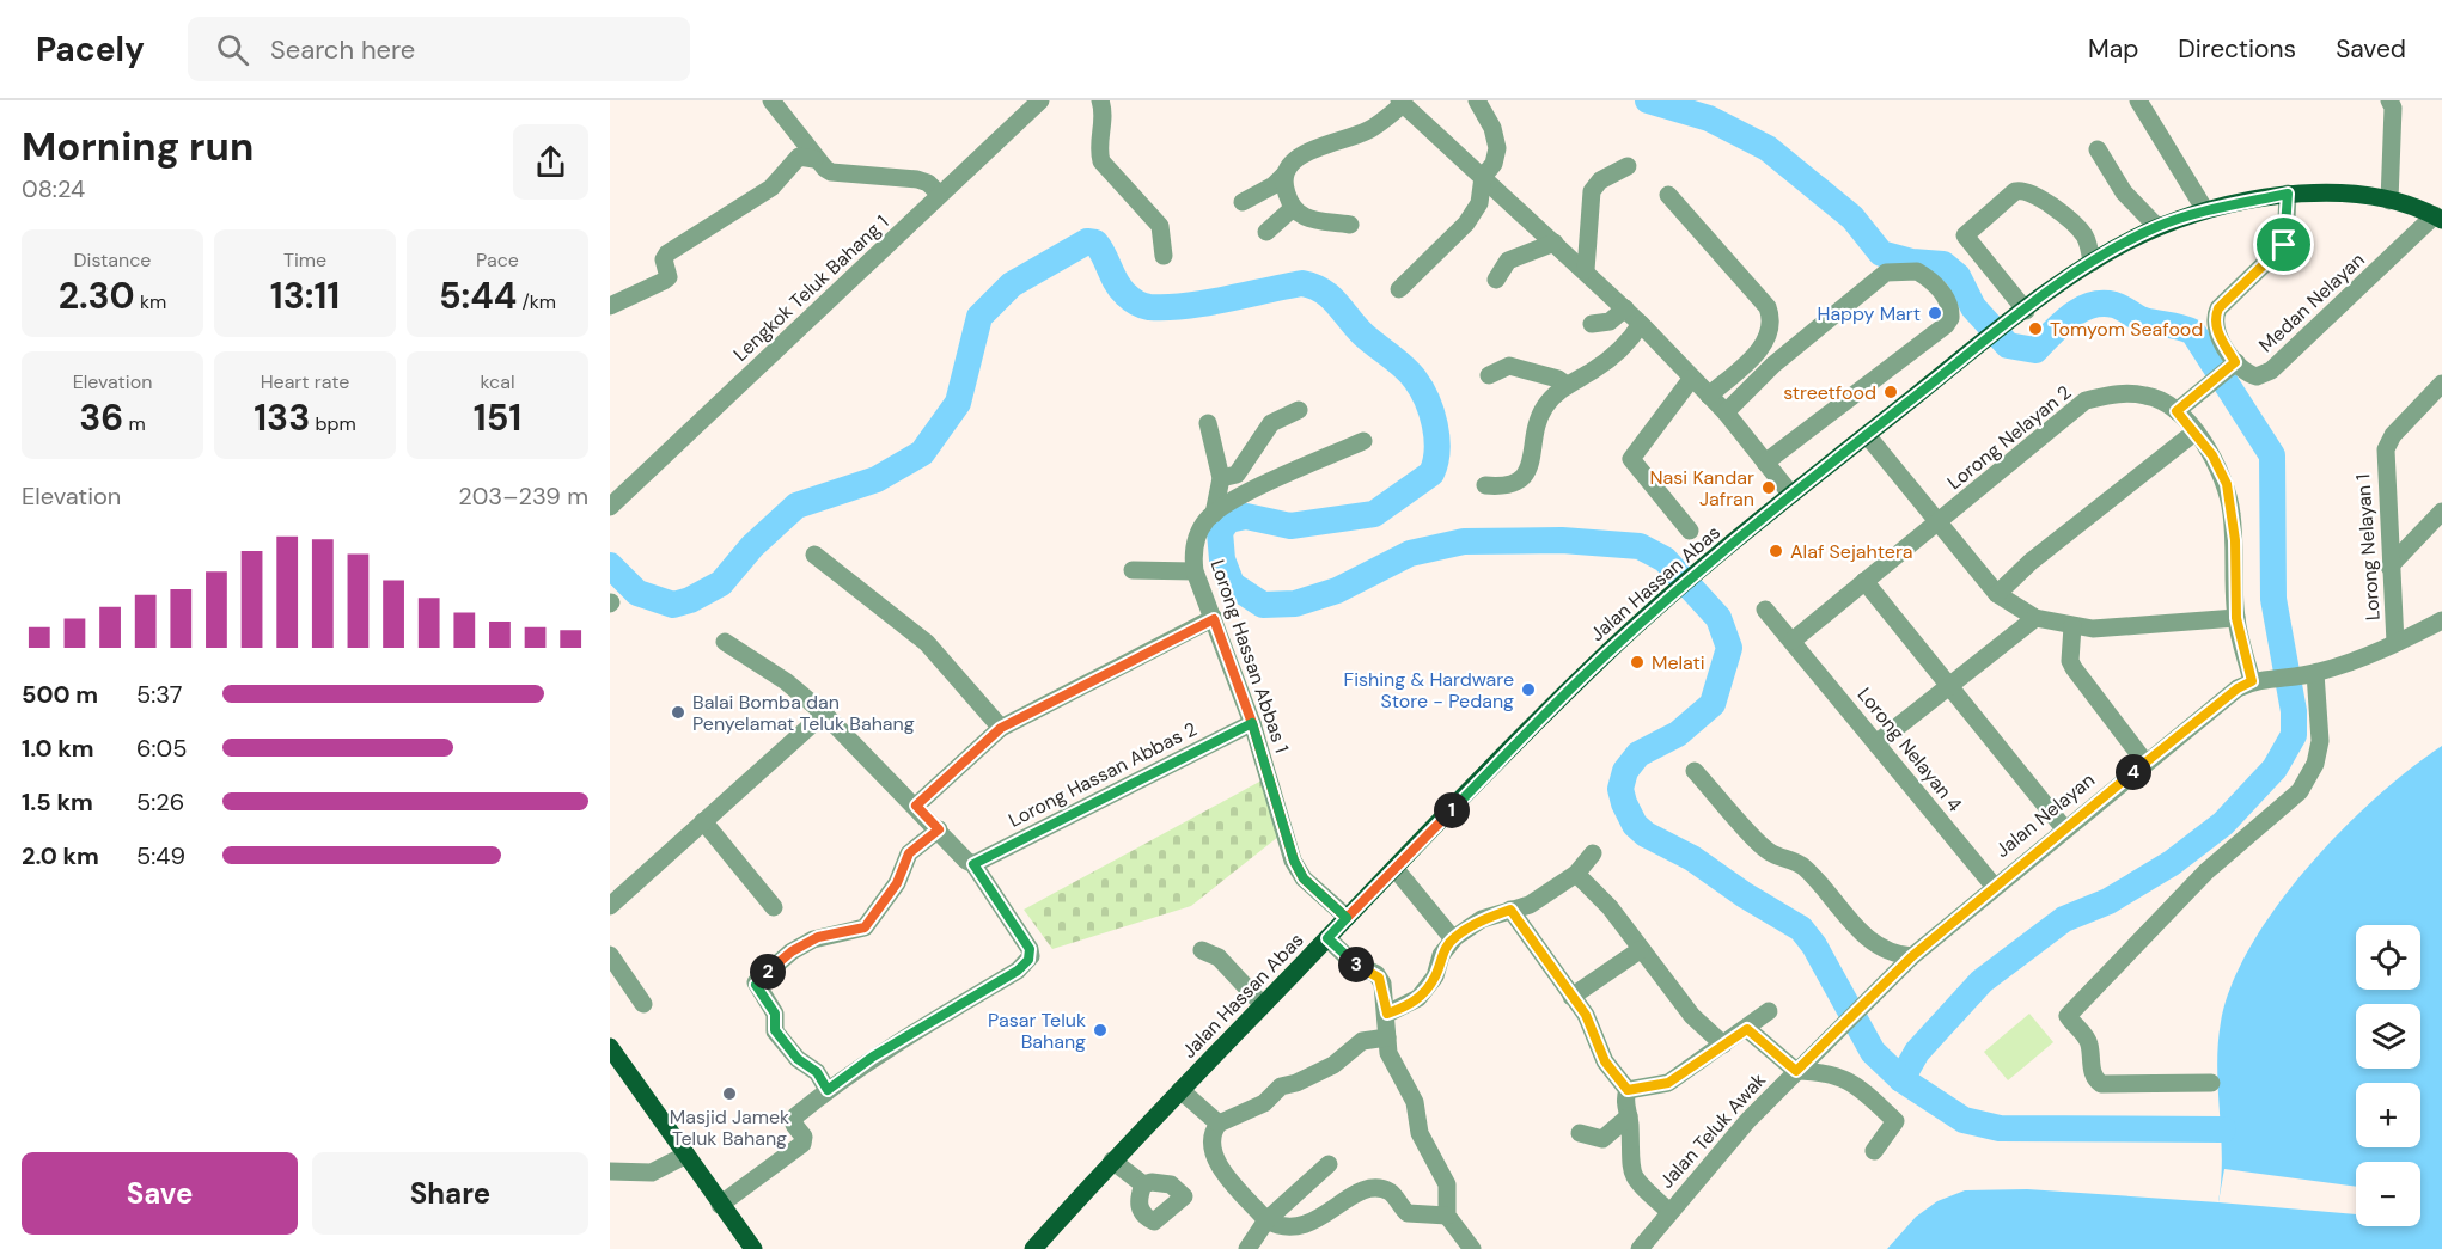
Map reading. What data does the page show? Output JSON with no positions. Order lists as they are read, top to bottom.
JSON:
{
  "streets": {
    "main road": ["Jalan Hassan Abas"],
    "street": [
      "Lengkok Teluk Bahang 1",
      "Medan Nelayan",
      "Lorong Nelayan 2",
      "Lorong Nelayan 1",
      "Lorong Hassan Abbas 1",
      "Lorong Nelayan 4",
      "Lorong Hassan Abbas 2",
      "Jalan Nelayan",
      "Jalan Teluk Awak"
    ]
  },
  "crossings": [
    ["Medan Nelayan", "Jalan Hassan Abas"],
    ["Lorong Nelayan 2", "Lorong Nelayan 4"],
    ["Lorong Nelayan 2", "Jalan Nelayan"],
    ["Lorong Nelayan 1", "Jalan Nelayan"],
    ["Jalan Hassan Abas", "Lorong Hassan Abbas 1"],
    ["Lorong Hassan Abbas 1", "Lorong Hassan Abbas 2"],
    ["Lorong Nelayan 4", "Jalan Nelayan"],
    ["Jalan Nelayan", "Jalan Teluk Awak"]
  ],
  "places": [
    "Happy Mart",
    "Tomyom Seafood",
    "streetfood",
    "Nasi Kandar Jafran",
    "Alaf Sejahtera",
    "Melati",
    "Fishing & Hardware Store - Pedang",
    "Balai Bomba dan Penyelamat Teluk Bahang",
    "Pasar Teluk Bahang",
    "Masjid Jamek Teluk Bahang"
  ],
  "page": {
    "header": "Pacely",
    "search": "Search here",
    "nav": ["Map", "Directions", "Saved"],
    "heading": ["Morning run", "08:24"],
    "stats": [
      ["Distance", "2.30 km"],
      ["Time", "13:11"],
      ["Pace", "5:44 /km"],
      ["Elevation", "36 m"],
      ["Heart rate", "133 bpm"],
      ["kcal", "151"]
    ],
    "chart": ["Elevation", "203–239 m"],
    "list": [
      {
        "name": "500 m",
        "note": "5:37"
      },
      {
        "name": "1.0 km",
        "note": "6:05"
      },
      {
        "name": "1.5 km",
        "note": "5:26"
      },
      {
        "name": "2.0 km",
        "note": "5:49"
      }
    ],
    "pins": [
      "4",
      "1",
      "3",
      "2"
    ],
    "map_buttons": ["+", "−"],
    "buttons": ["Save", "Share"]
  }
}
